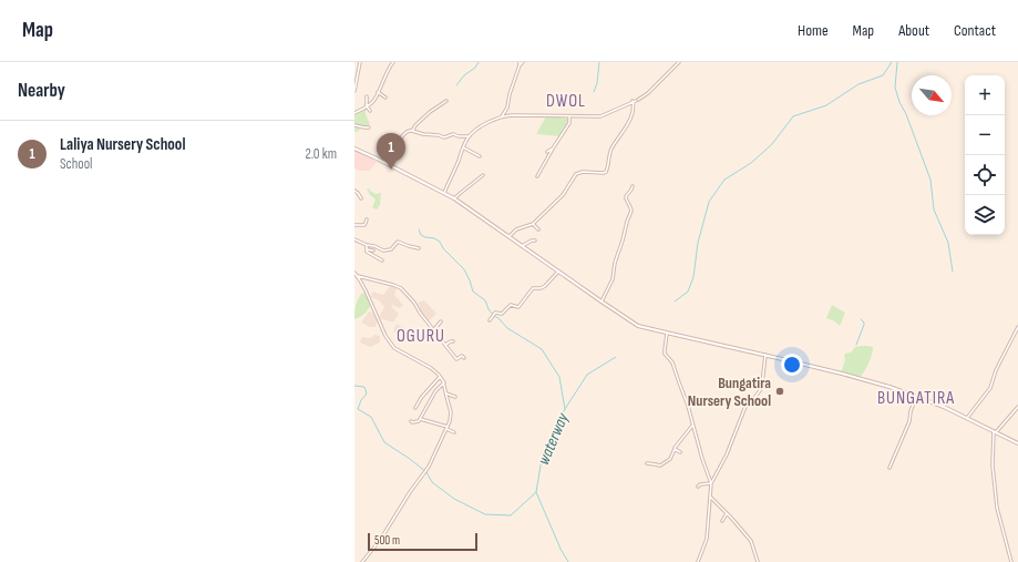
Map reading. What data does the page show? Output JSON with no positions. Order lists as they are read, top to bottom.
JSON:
{
  "districts": ["DWOL", "OGURU", "BUNGATIRA"],
  "water": ["waterway"],
  "places": ["Bungatira Nursery School"],
  "scale_bar": "500 m",
  "north": "bottom right",
  "page": {
    "header": "Map",
    "nav": [
      "Home",
      "Map",
      "About",
      "Contact"
    ],
    "heading": "Nearby",
    "map_buttons": ["+", "−"],
    "list": [
      {
        "mark": "1",
        "name": "Laliya Nursery School",
        "note": "School",
        "value": "2.0 km"
      }
    ],
    "pins": "1",
    "scale": "500 m"
  }
}
